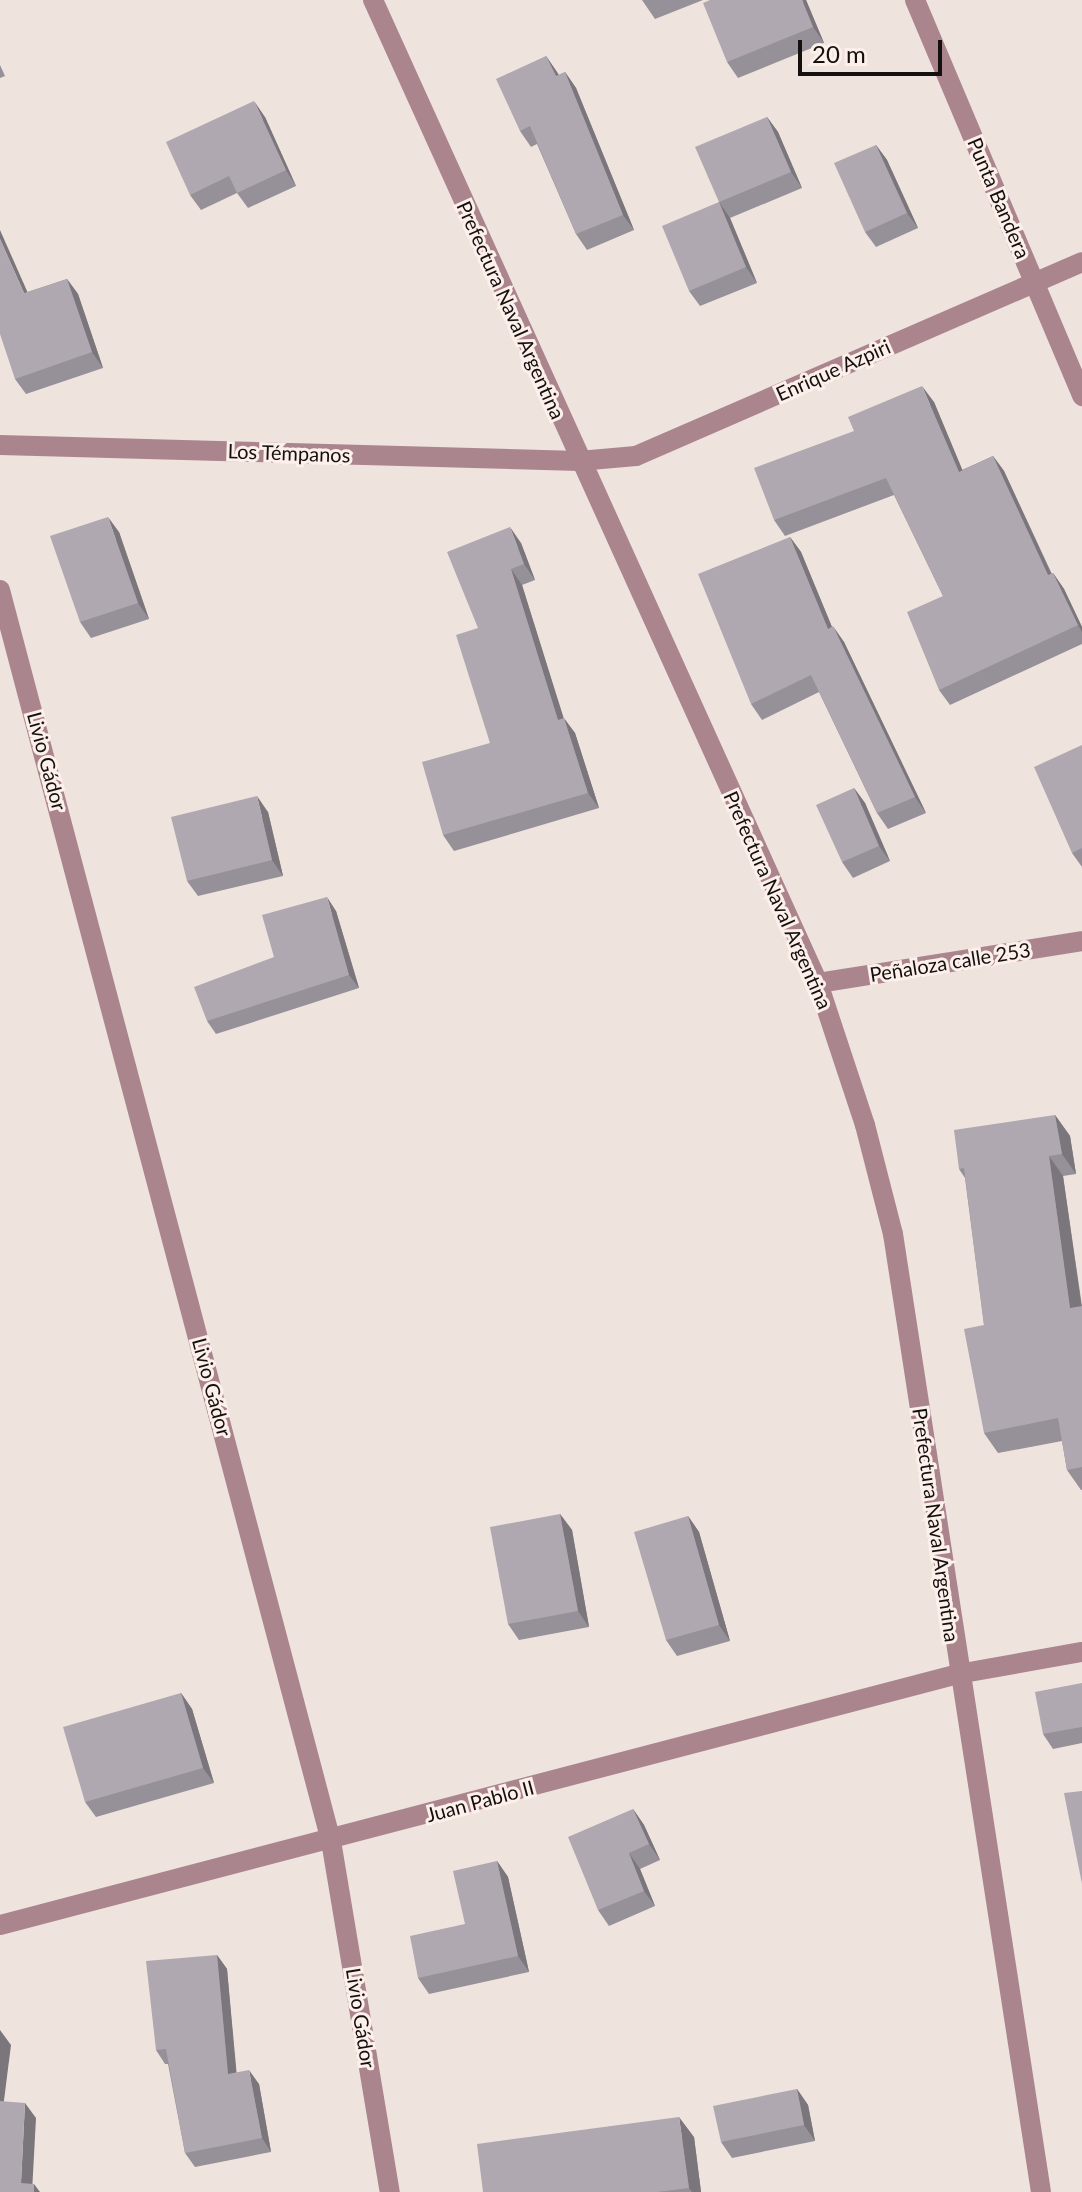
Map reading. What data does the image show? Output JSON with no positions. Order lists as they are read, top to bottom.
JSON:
{
  "streets": {
    "street": [
      "Punta Bandera",
      "Prefectura Naval Argentina",
      "Enrique Azpiri",
      "Los Témpanos",
      "Livio Gádor",
      "Peñaloza calle 253",
      "Juan Pablo II"
    ]
  },
  "crossings": [
    ["Punta Bandera", "Enrique Azpiri"],
    ["Prefectura Naval Argentina", "Enrique Azpiri"],
    ["Prefectura Naval Argentina", "Los Témpanos"],
    ["Prefectura Naval Argentina", "Peñaloza calle 253"],
    ["Prefectura Naval Argentina", "Juan Pablo II"],
    ["Enrique Azpiri", "Los Témpanos"],
    ["Livio Gádor", "Juan Pablo II"]
  ],
  "scale_bar": "20 m"
}
